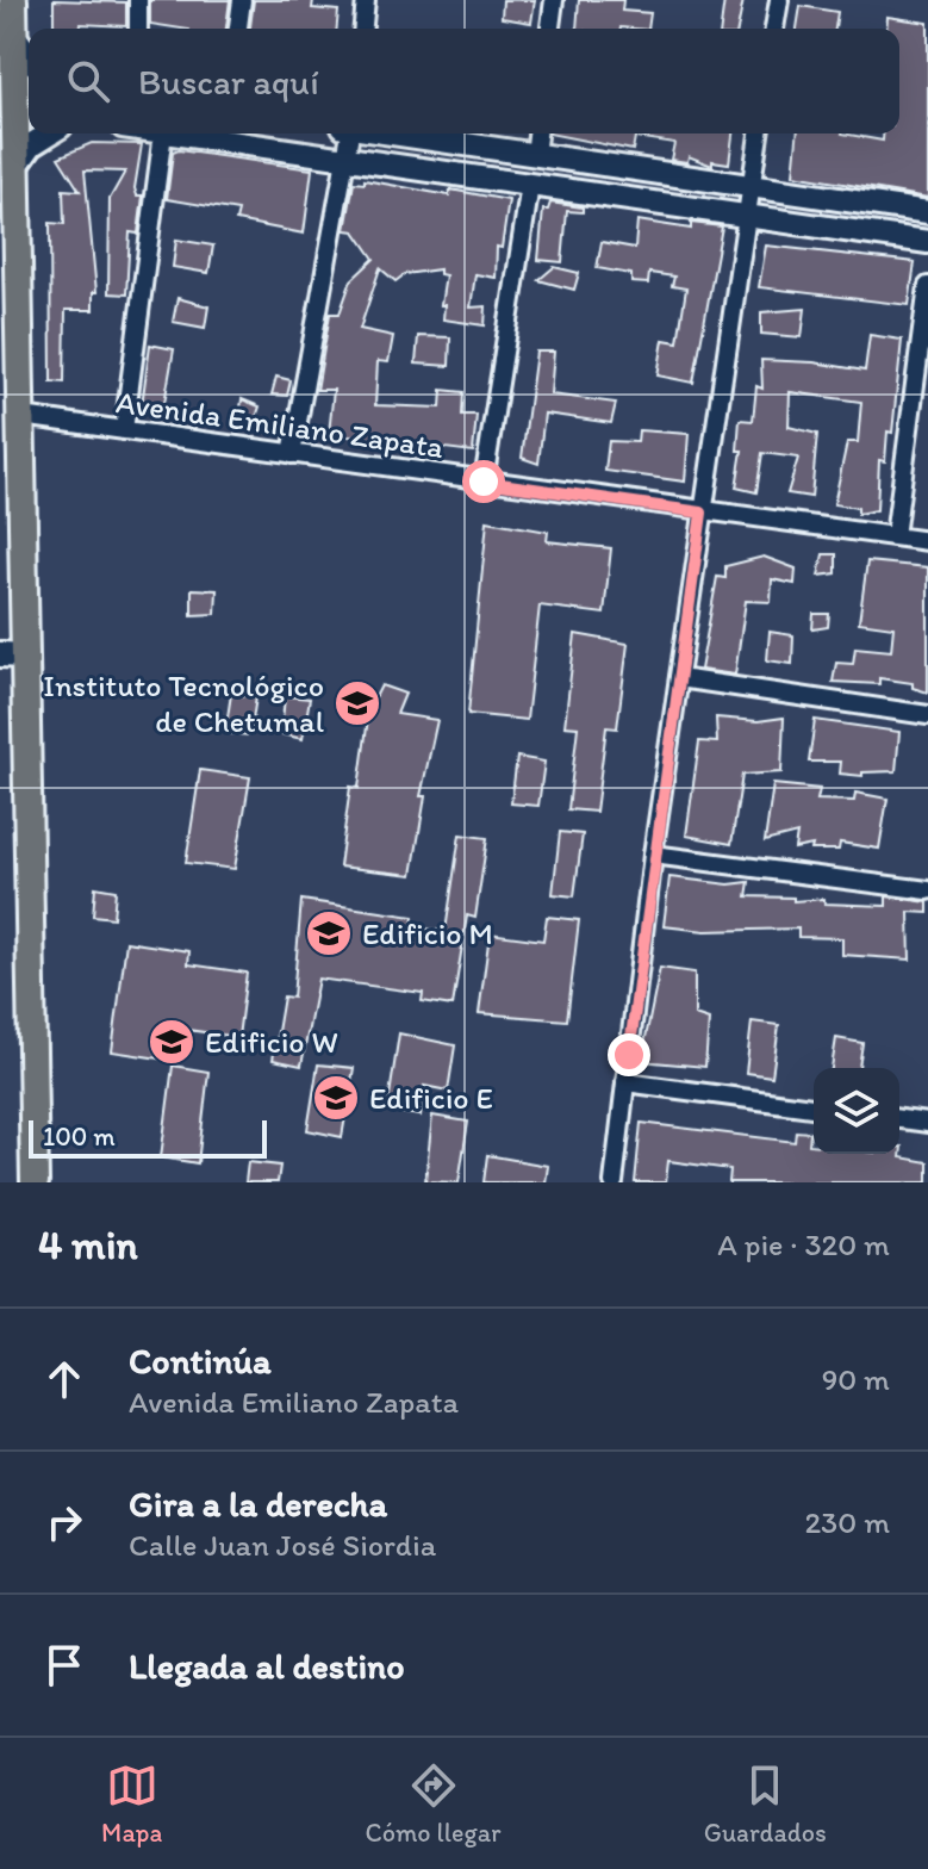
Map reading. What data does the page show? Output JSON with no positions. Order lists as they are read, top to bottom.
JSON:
{
  "streets": {
    "street": ["Avenida Emiliano Zapata"]
  },
  "places": {
    "school or university": [
      "Instituto Tecnológico de Chetumal",
      "Edificio M",
      "Edificio W",
      "Edificio E"
    ]
  },
  "scale_bar": "100 m",
  "page": {
    "search": "Buscar aquí",
    "scale": "100 m",
    "heading": ["4 min", "A pie · 320 m"],
    "list": [
      ["Continúa", "Avenida Emiliano Zapata", "90 m"],
      ["Gira a la derecha", "Calle Juan José Siordia", "230 m"],
      "Llegada al destino"
    ],
    "nav": ["Mapa", "Cómo llegar", "Guardados"]
  }
}
